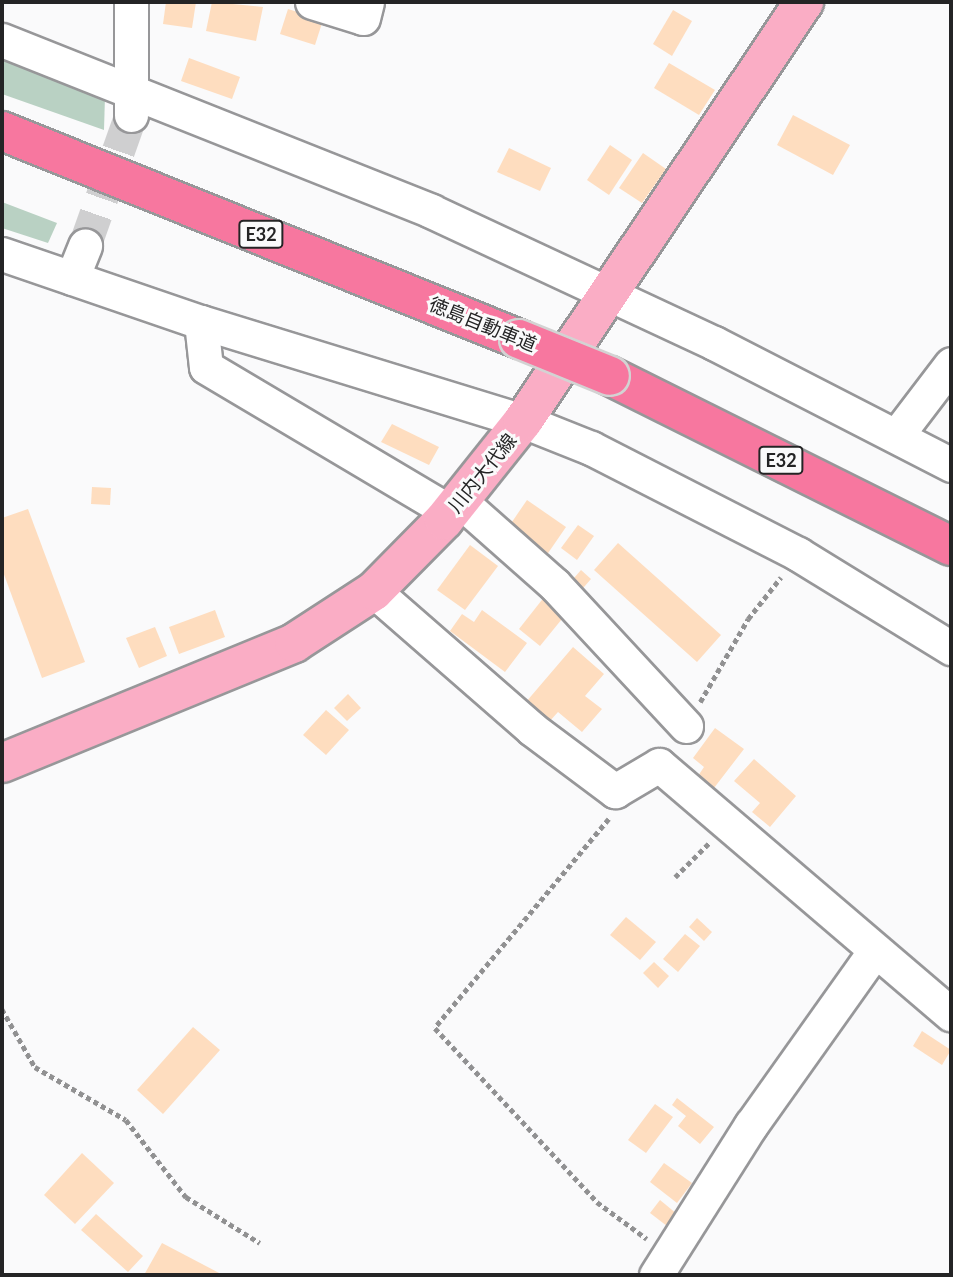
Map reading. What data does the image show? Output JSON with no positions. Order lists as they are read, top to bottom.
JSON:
{
  "streets": {
    "highway": ["E32", "徳島自動車道"],
    "main road": ["川内大代線"]
  }
}
